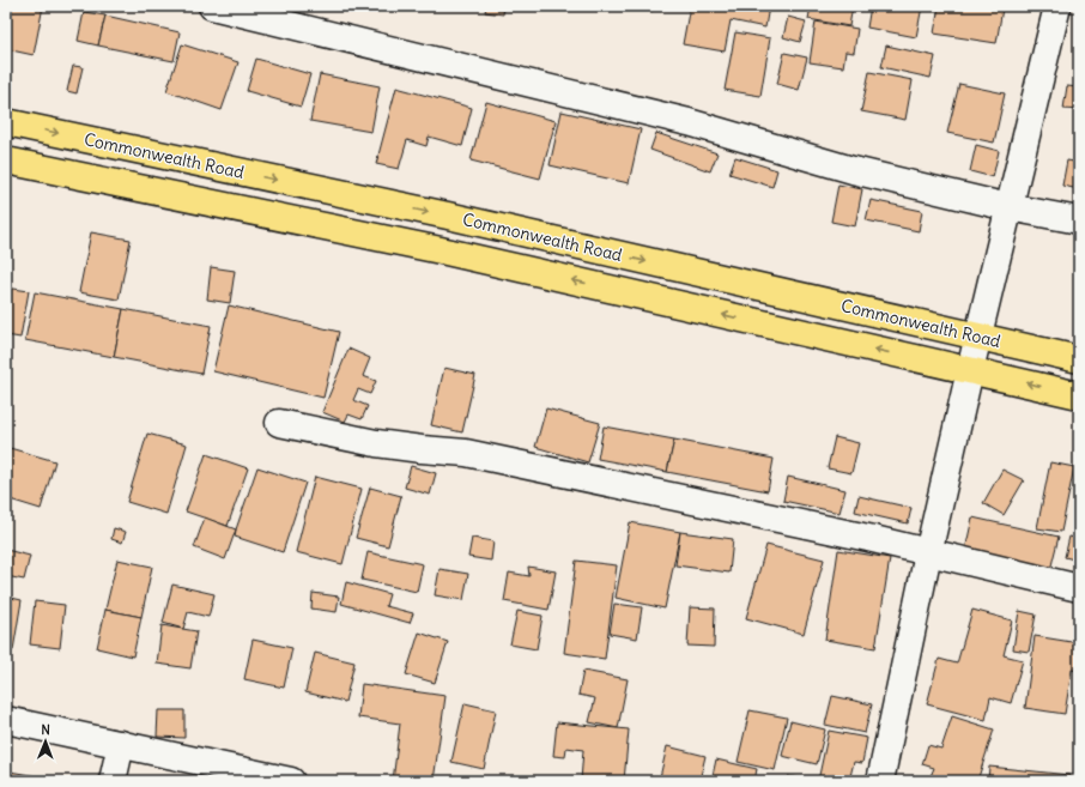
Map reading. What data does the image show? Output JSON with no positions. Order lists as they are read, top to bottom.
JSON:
{
  "streets": {
    "main road": ["Commonwealth Road"]
  },
  "north": "top"
}
